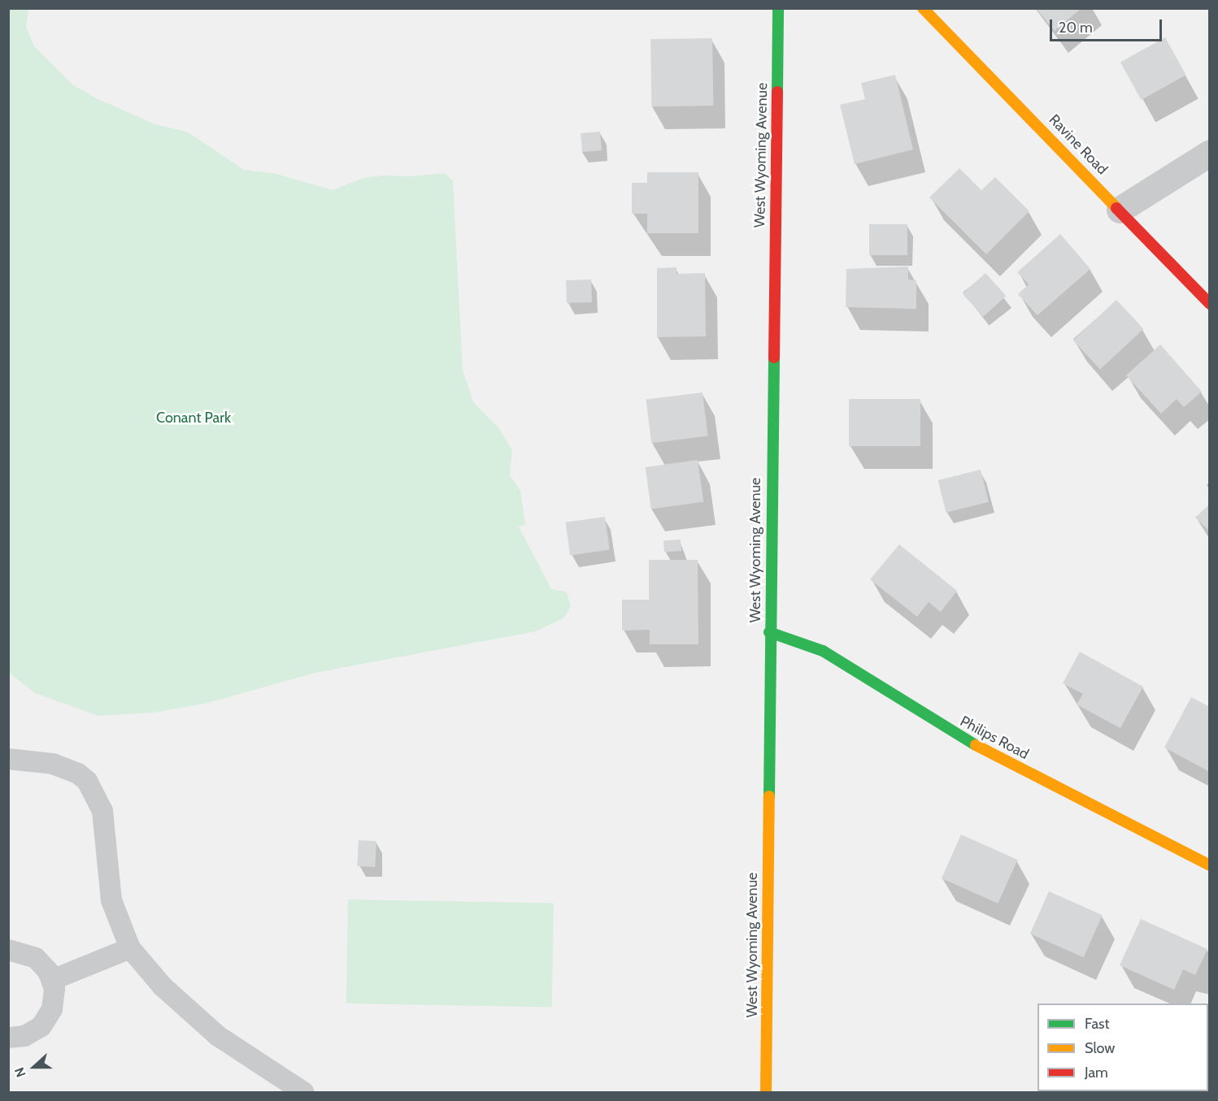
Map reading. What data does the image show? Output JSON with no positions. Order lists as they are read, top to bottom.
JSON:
{
  "streets": {
    "main road": ["Ravine Road", "West Wyoming Avenue", "Philips Road"]
  },
  "crossings": [
    ["West Wyoming Avenue", "Philips Road"]
  ],
  "parks": ["Conant Park"],
  "legend": ["Fast", "Slow", "Jam"],
  "scale_bar": "20 m",
  "north": "left"
}
